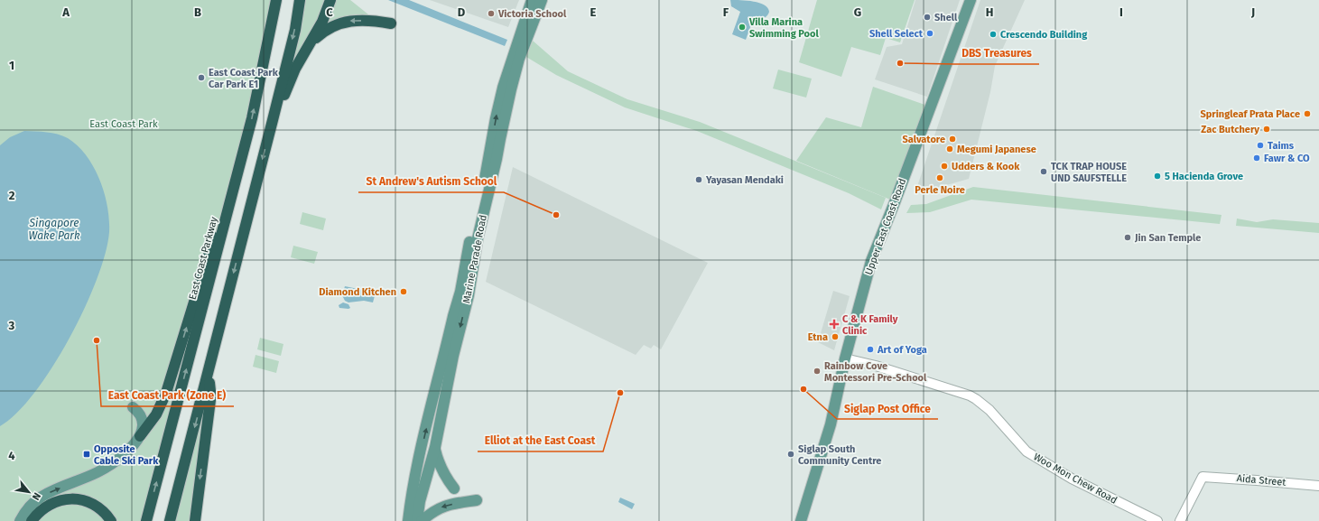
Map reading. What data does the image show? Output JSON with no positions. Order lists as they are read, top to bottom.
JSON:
{
  "streets": {
    "highway": ["East Coast Parkway"],
    "main road": ["Upper East Coast Road", "Marine Parade Road"],
    "street": ["Woo Mon Chew Road", "Aida Street"]
  },
  "crossings": [
    ["Upper East Coast Road", "Woo Mon Chew Road"]
  ],
  "water": ["Singapore Wake Park"],
  "parks": ["East Coast Park"],
  "places": {
    "other": [
      "Victoria School",
      "Shell",
      "Villa Marina Swimming Pool",
      "Shell Select",
      "Crescendo Building",
      "DBS Treasures",
      "East Coast Park Car Park E1",
      "Springleaf Prata Place",
      "Zac Butchery",
      "Salvatore",
      "Taims",
      "Megumi Japanese",
      "Fawr & CO",
      "Udders & Kook",
      "TCK TRAP HOUSE UND SAUFSTELLE",
      "5 Hacienda Grove",
      "Perle Noire",
      "Yayasan Mendaki",
      "St Andrew's Autism School",
      "Jin San Temple",
      "Diamond Kitchen",
      "Etna",
      "East Coast Park (Zone E)",
      "Art of Yoga",
      "Rainbow Cove Montessori Pre-School",
      "Siglap Post Office",
      "Elliot at the East Coast",
      "Siglap South Community Centre"
    ],
    "health": ["C & K Family Clinic"],
    "transit": ["Opposite Cable Ski Park"]
  },
  "north": "bottom right",
  "grid": {
    "columns": [
      "A",
      "B",
      "C",
      "D",
      "E",
      "F",
      "G",
      "H",
      "I",
      "J"
    ],
    "rows": [
      "1",
      "2",
      "3",
      "4"
    ]
  }
}
